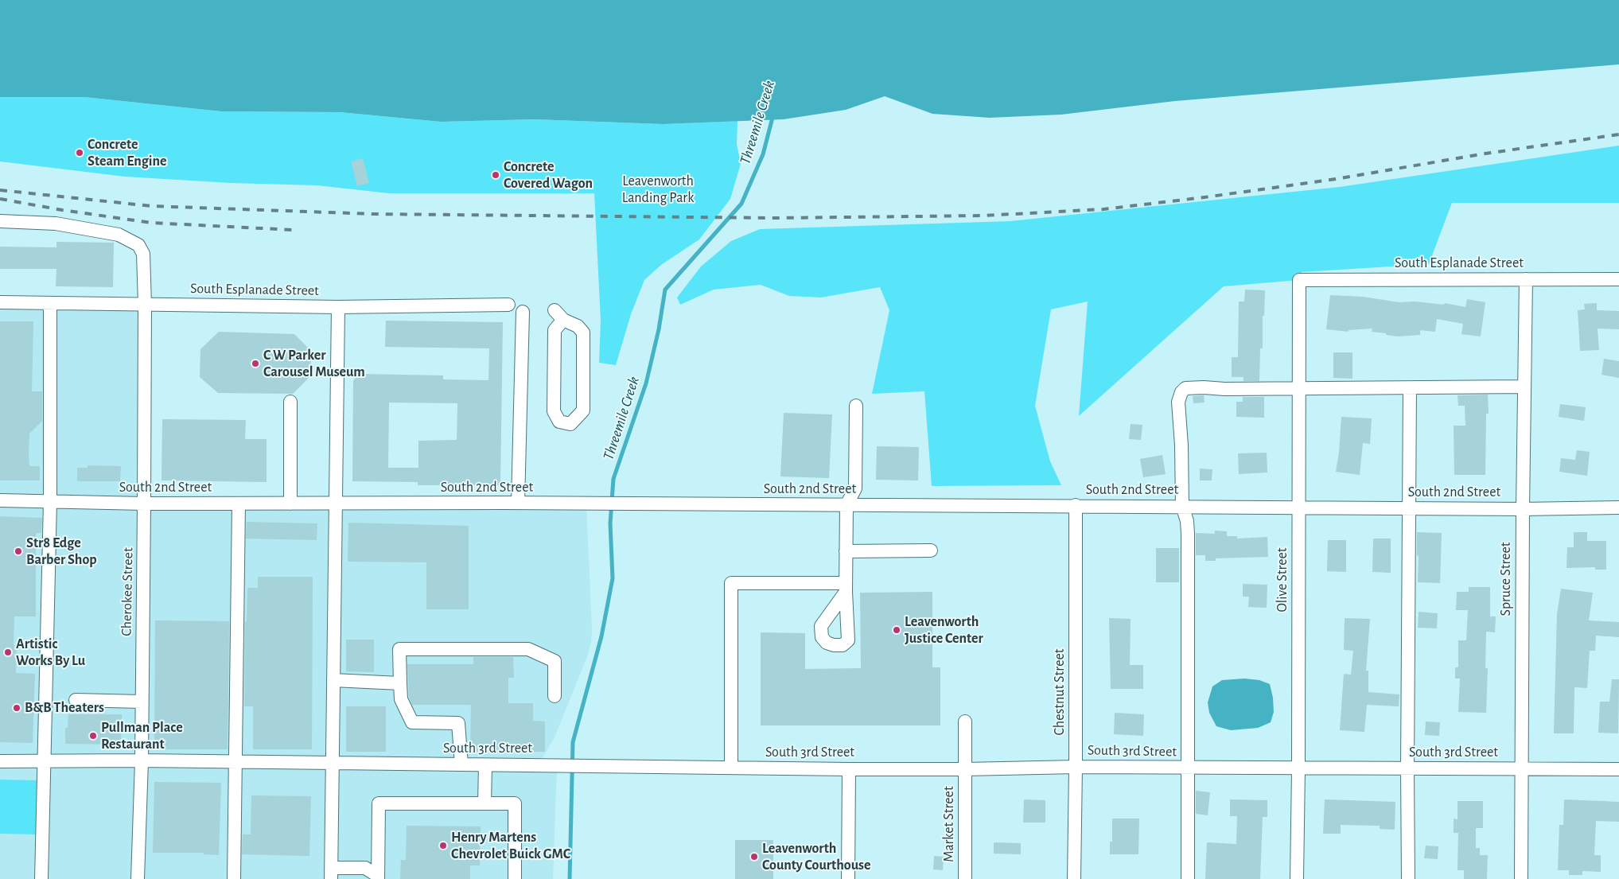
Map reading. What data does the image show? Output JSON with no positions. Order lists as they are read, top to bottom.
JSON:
{
  "streets": {
    "street": [
      "South Esplanade Street",
      "South 2nd Street",
      "Spruce Street",
      "Olive Street",
      "Cherokee Street",
      "Chestnut Street",
      "South 3rd Street",
      "Market Street"
    ]
  },
  "crossings": [
    ["South Esplanade Street", "Spruce Street"],
    ["South Esplanade Street", "Olive Street"],
    ["South Esplanade Street", "Cherokee Street"],
    ["South 2nd Street", "Spruce Street"],
    ["South 2nd Street", "Olive Street"],
    ["South 2nd Street", "Cherokee Street"],
    ["South 2nd Street", "Chestnut Street"],
    ["Spruce Street", "South 3rd Street"],
    ["Olive Street", "South 3rd Street"],
    ["Cherokee Street", "South 3rd Street"],
    ["Chestnut Street", "South 3rd Street"],
    ["South 3rd Street", "Market Street"]
  ],
  "water": ["Threemile Creek"],
  "parks": ["Leavenworth Landing Park"],
  "places": [
    "Concrete Steam Engine",
    "Concrete Covered Wagon",
    "C W Parker Carousel Museum",
    "Str8 Edge Barber Shop",
    "Leavenworth Justice Center",
    "Artistic Works By Lu",
    "B&B Theaters",
    "Pullman Place Restaurant",
    "Henry Martens Chevrolet Buick GMC",
    "Leavenworth County Courthouse"
  ]
}
